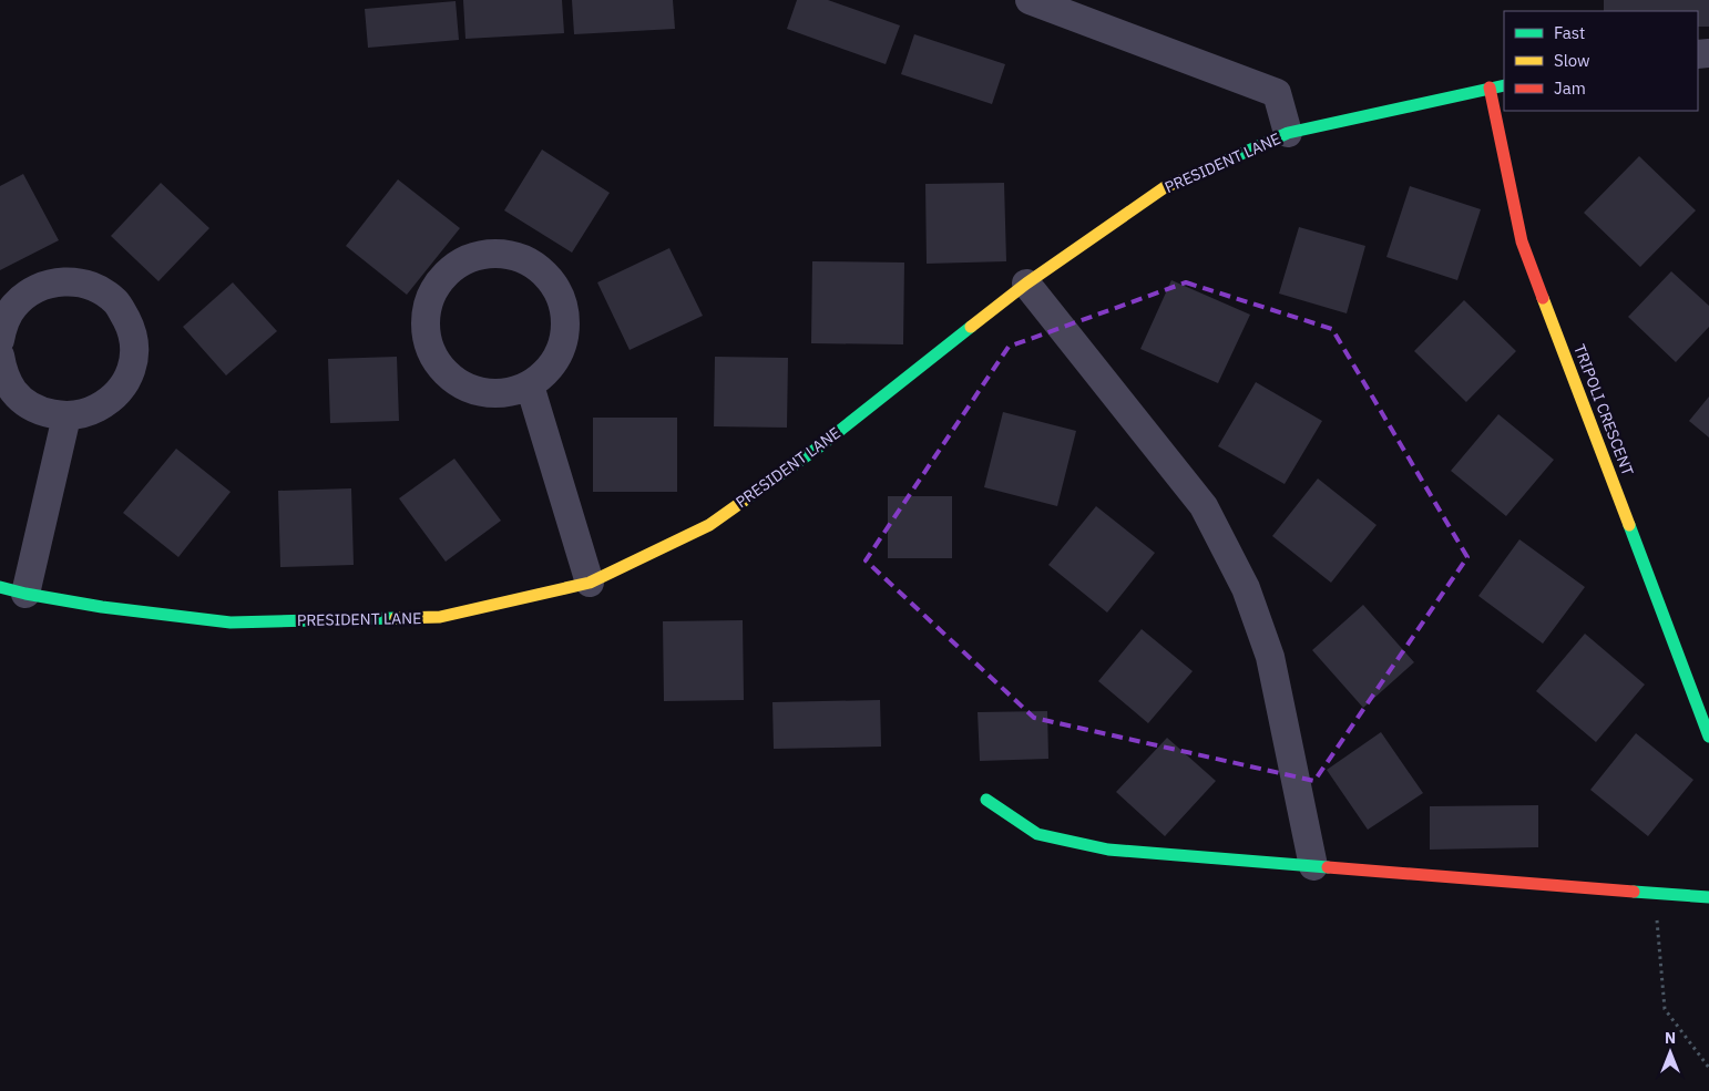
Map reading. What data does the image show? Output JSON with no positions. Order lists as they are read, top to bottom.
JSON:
{
  "streets": {
    "street": ["PRESIDENT LANE", "TRIPOLI CRESCENT"]
  },
  "crossings": [
    ["PRESIDENT LANE", "TRIPOLI CRESCENT"]
  ],
  "legend": ["Fast", "Slow", "Jam"],
  "north": "top"
}
